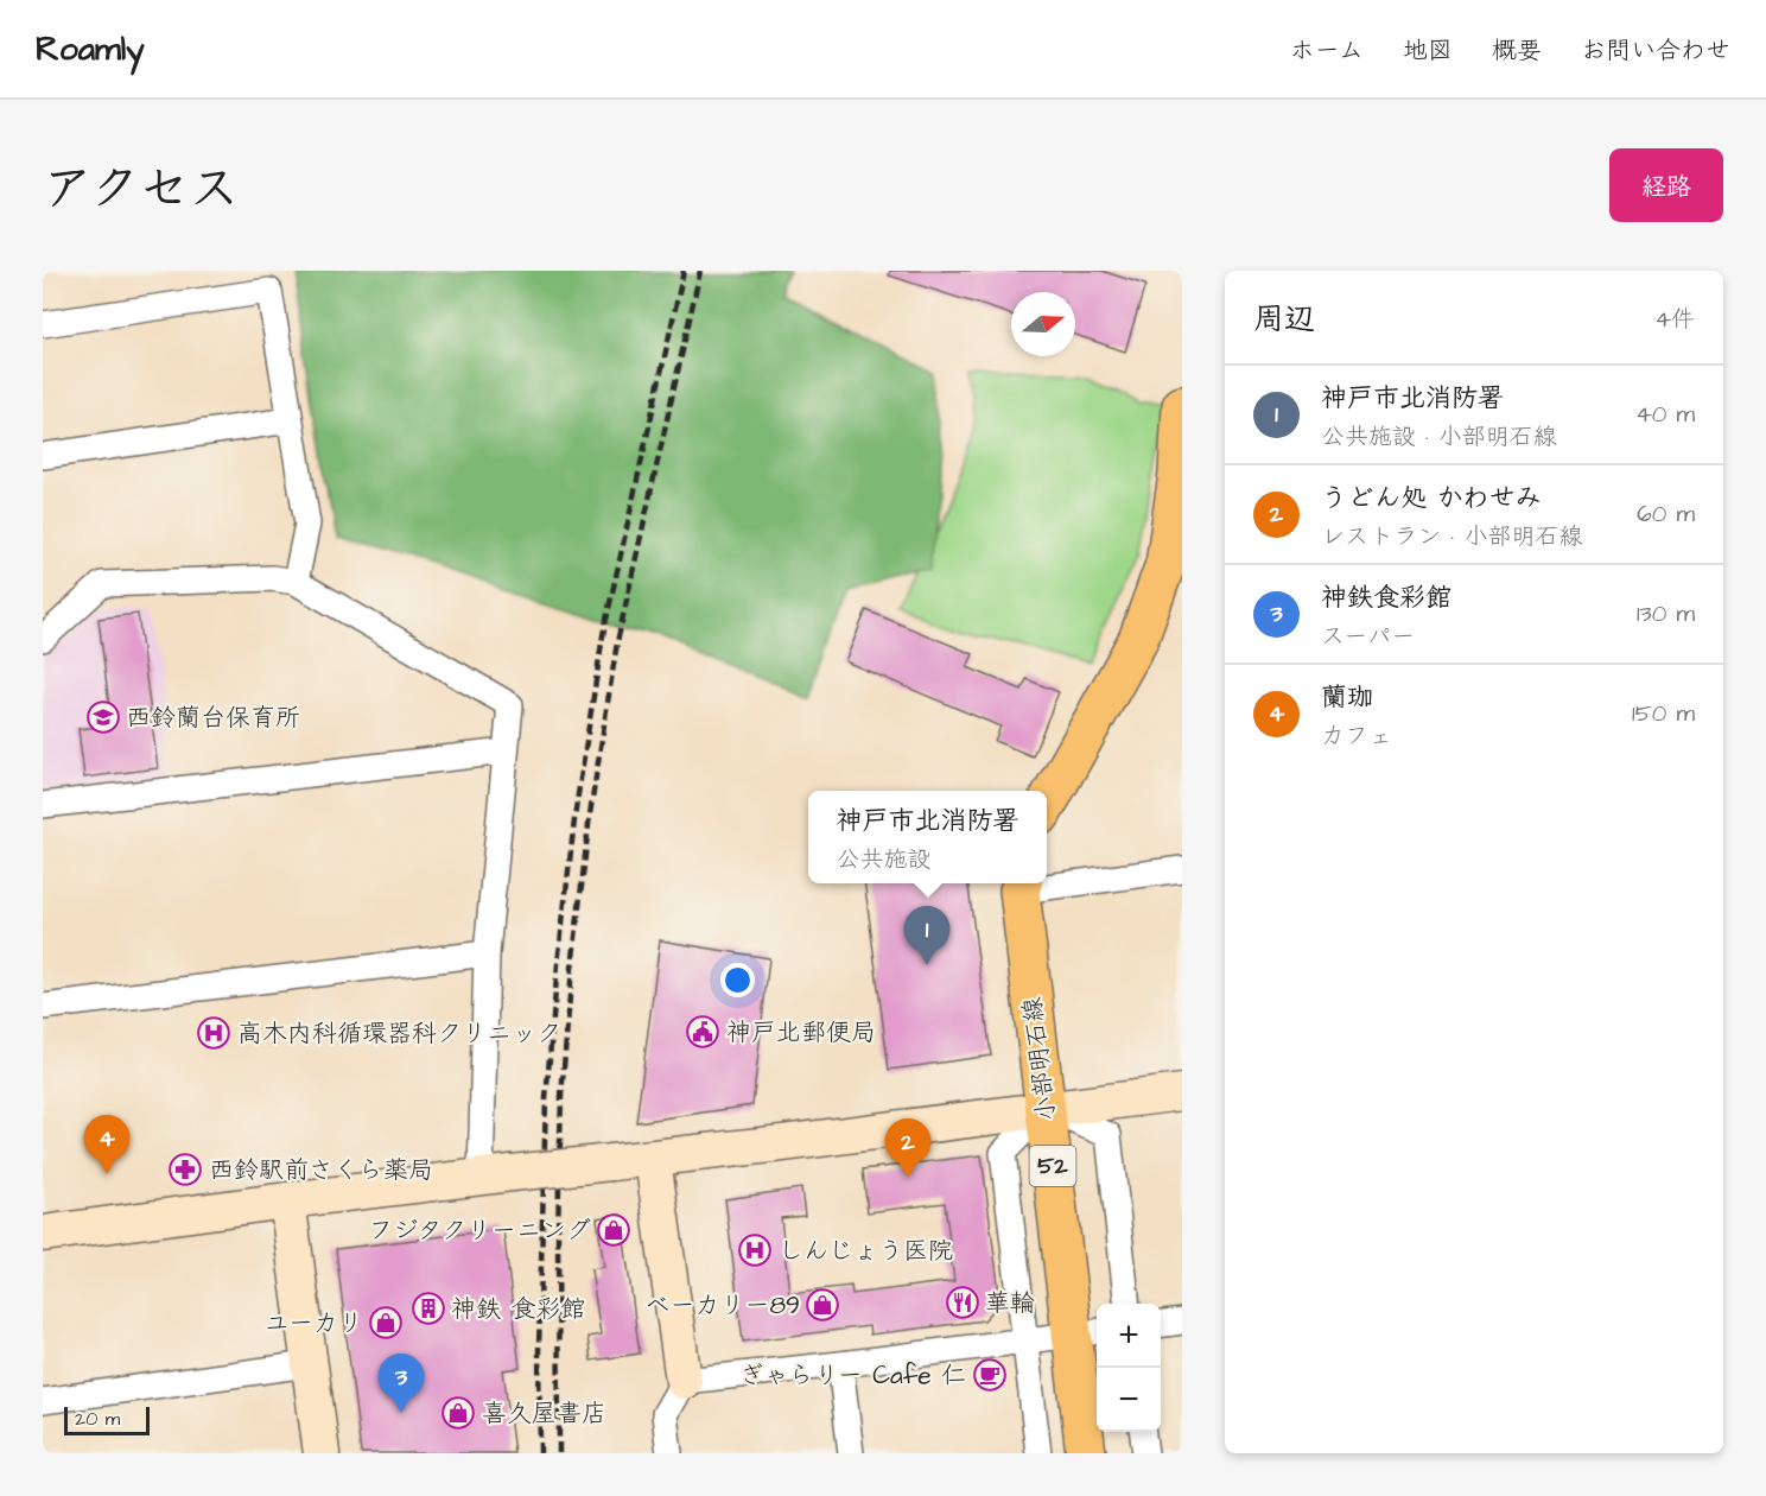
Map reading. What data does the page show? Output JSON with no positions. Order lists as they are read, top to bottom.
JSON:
{
  "streets": {
    "main road": ["小部明石線", "52"]
  },
  "places": {
    "school or university": ["西鈴蘭台保育所"],
    "public building": ["神戸北郵便局"],
    "hospital": ["高木内科循環器科クリニック", "しんじょう医院"],
    "pharmacy": ["西鈴駅前さくら薬局"],
    "shop": [
      "フジタクリーニング",
      "ベーカリー89",
      "ユーカリ",
      "喜久屋書店"
    ],
    "restaurant": ["華輪"],
    "building": ["神鉄 食彩館"],
    "cafe": ["ぎゃらりー Cafe 仁"]
  },
  "scale_bar": "20 m",
  "north": "right",
  "page": {
    "header": "Roamly",
    "nav": [
      "ホーム",
      "地図",
      "概要",
      "お問い合わせ"
    ],
    "title": "アクセス",
    "buttons": "経路",
    "heading": ["周辺", "4件"],
    "list": [
      {
        "mark": "1",
        "name": "神戸市北消防署",
        "note": "公共施設 · 小部明石線",
        "value": "40 m"
      },
      {
        "mark": "2",
        "name": "うどん処 かわせみ",
        "note": "レストラン · 小部明石線",
        "value": "60 m"
      },
      {
        "mark": "3",
        "name": "神鉄食彩館",
        "note": "スーパー",
        "value": "130 m"
      },
      {
        "mark": "4",
        "name": "蘭珈",
        "note": "カフェ",
        "value": "150 m"
      }
    ],
    "popup": ["神戸市北消防署", "公共施設"],
    "pins": [
      "1",
      "4",
      "2",
      "3"
    ],
    "map_buttons": ["+", "−"],
    "scale": "20 m"
  }
}
